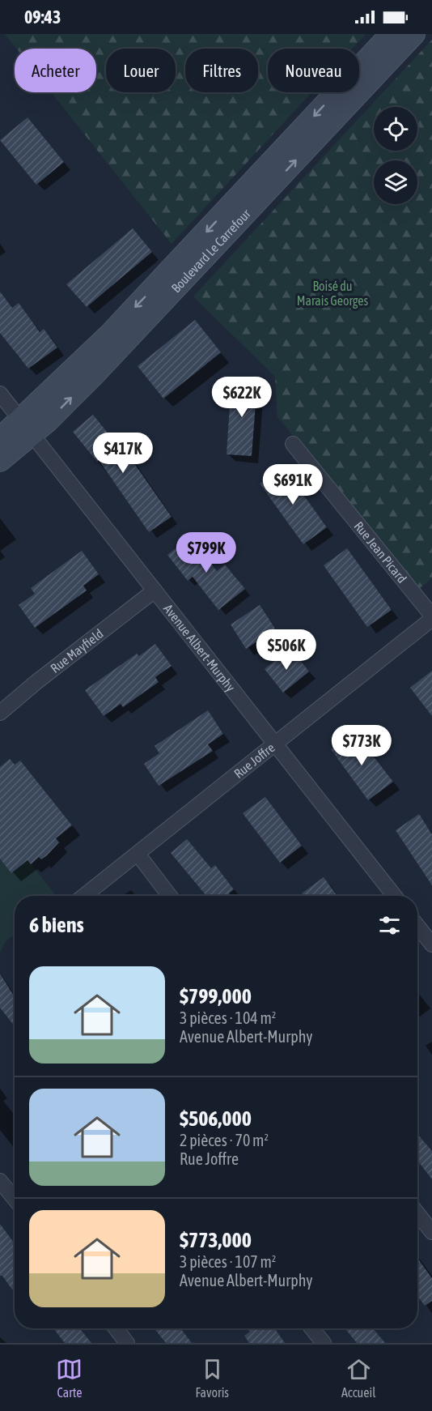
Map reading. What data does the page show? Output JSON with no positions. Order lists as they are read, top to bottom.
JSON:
{
  "streets": {
    "street": [
      "Boulevard Le Carrefour",
      "Rue Jean Picard",
      "Avenue Albert-Murphy",
      "Rue Mayfield",
      "Rue Joffre"
    ]
  },
  "crossings": [
    ["Boulevard Le Carrefour", "Avenue Albert-Murphy"],
    ["Rue Jean Picard", "Rue Joffre"],
    ["Avenue Albert-Murphy", "Rue Mayfield"],
    ["Avenue Albert-Murphy", "Rue Joffre"]
  ],
  "parks": ["Boisé du Marais Georges"],
  "page": {
    "status": "09:43",
    "chip": [
      "Acheter",
      "Louer",
      "Filtres",
      "Nouveau"
    ],
    "price": [
      "$622K",
      "$417K",
      "$691K",
      "$799K",
      "$506K",
      "$773K"
    ],
    "heading": "6 biens",
    "list": [
      {
        "name": "$799,000",
        "note": "3 pièces · 104 m² · Avenue Albert-Murphy"
      },
      {
        "name": "$506,000",
        "note": "2 pièces · 70 m² · Rue Joffre"
      },
      {
        "name": "$773,000",
        "note": "3 pièces · 107 m² · Avenue Albert-Murphy"
      }
    ],
    "tabs": ["Carte", "Favoris", "Accueil"]
  }
}
